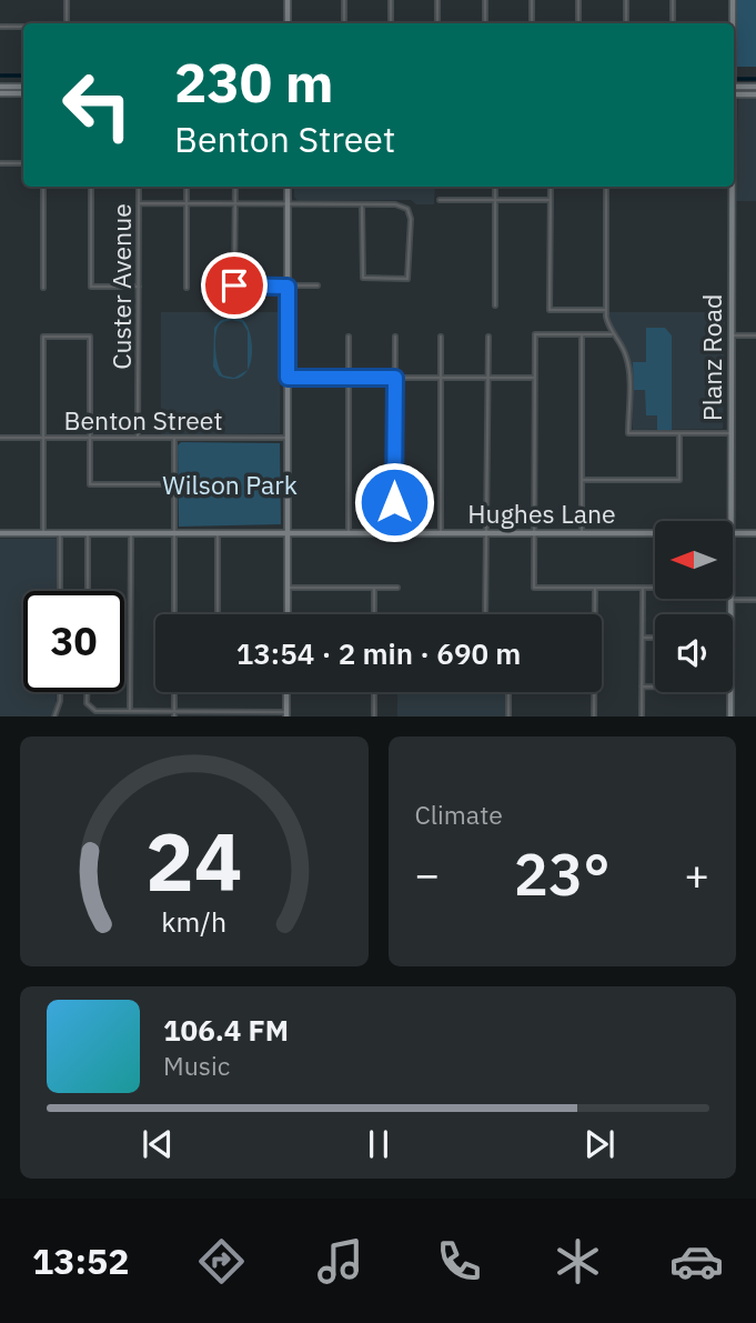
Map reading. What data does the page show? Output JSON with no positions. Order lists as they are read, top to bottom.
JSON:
{
  "streets": {
    "street": [
      "Custer Avenue",
      "Planz Road",
      "Benton Street",
      "Hughes Lane"
    ]
  },
  "crossings": [
    ["Custer Avenue", "Benton Street"]
  ],
  "parks": ["Wilson Park"],
  "north": "left",
  "page": {
    "turn": ["230 m", "Benton Street"],
    "limit": "30",
    "trip": "13:54 · 2 min · 690 m",
    "tile": "Climate",
    "heat": ["−", "23°", "+"],
    "song": ["106.4 FM", "Music"],
    "tabs": "13:52",
    "gauge": ["24", "km/h"]
  }
}
